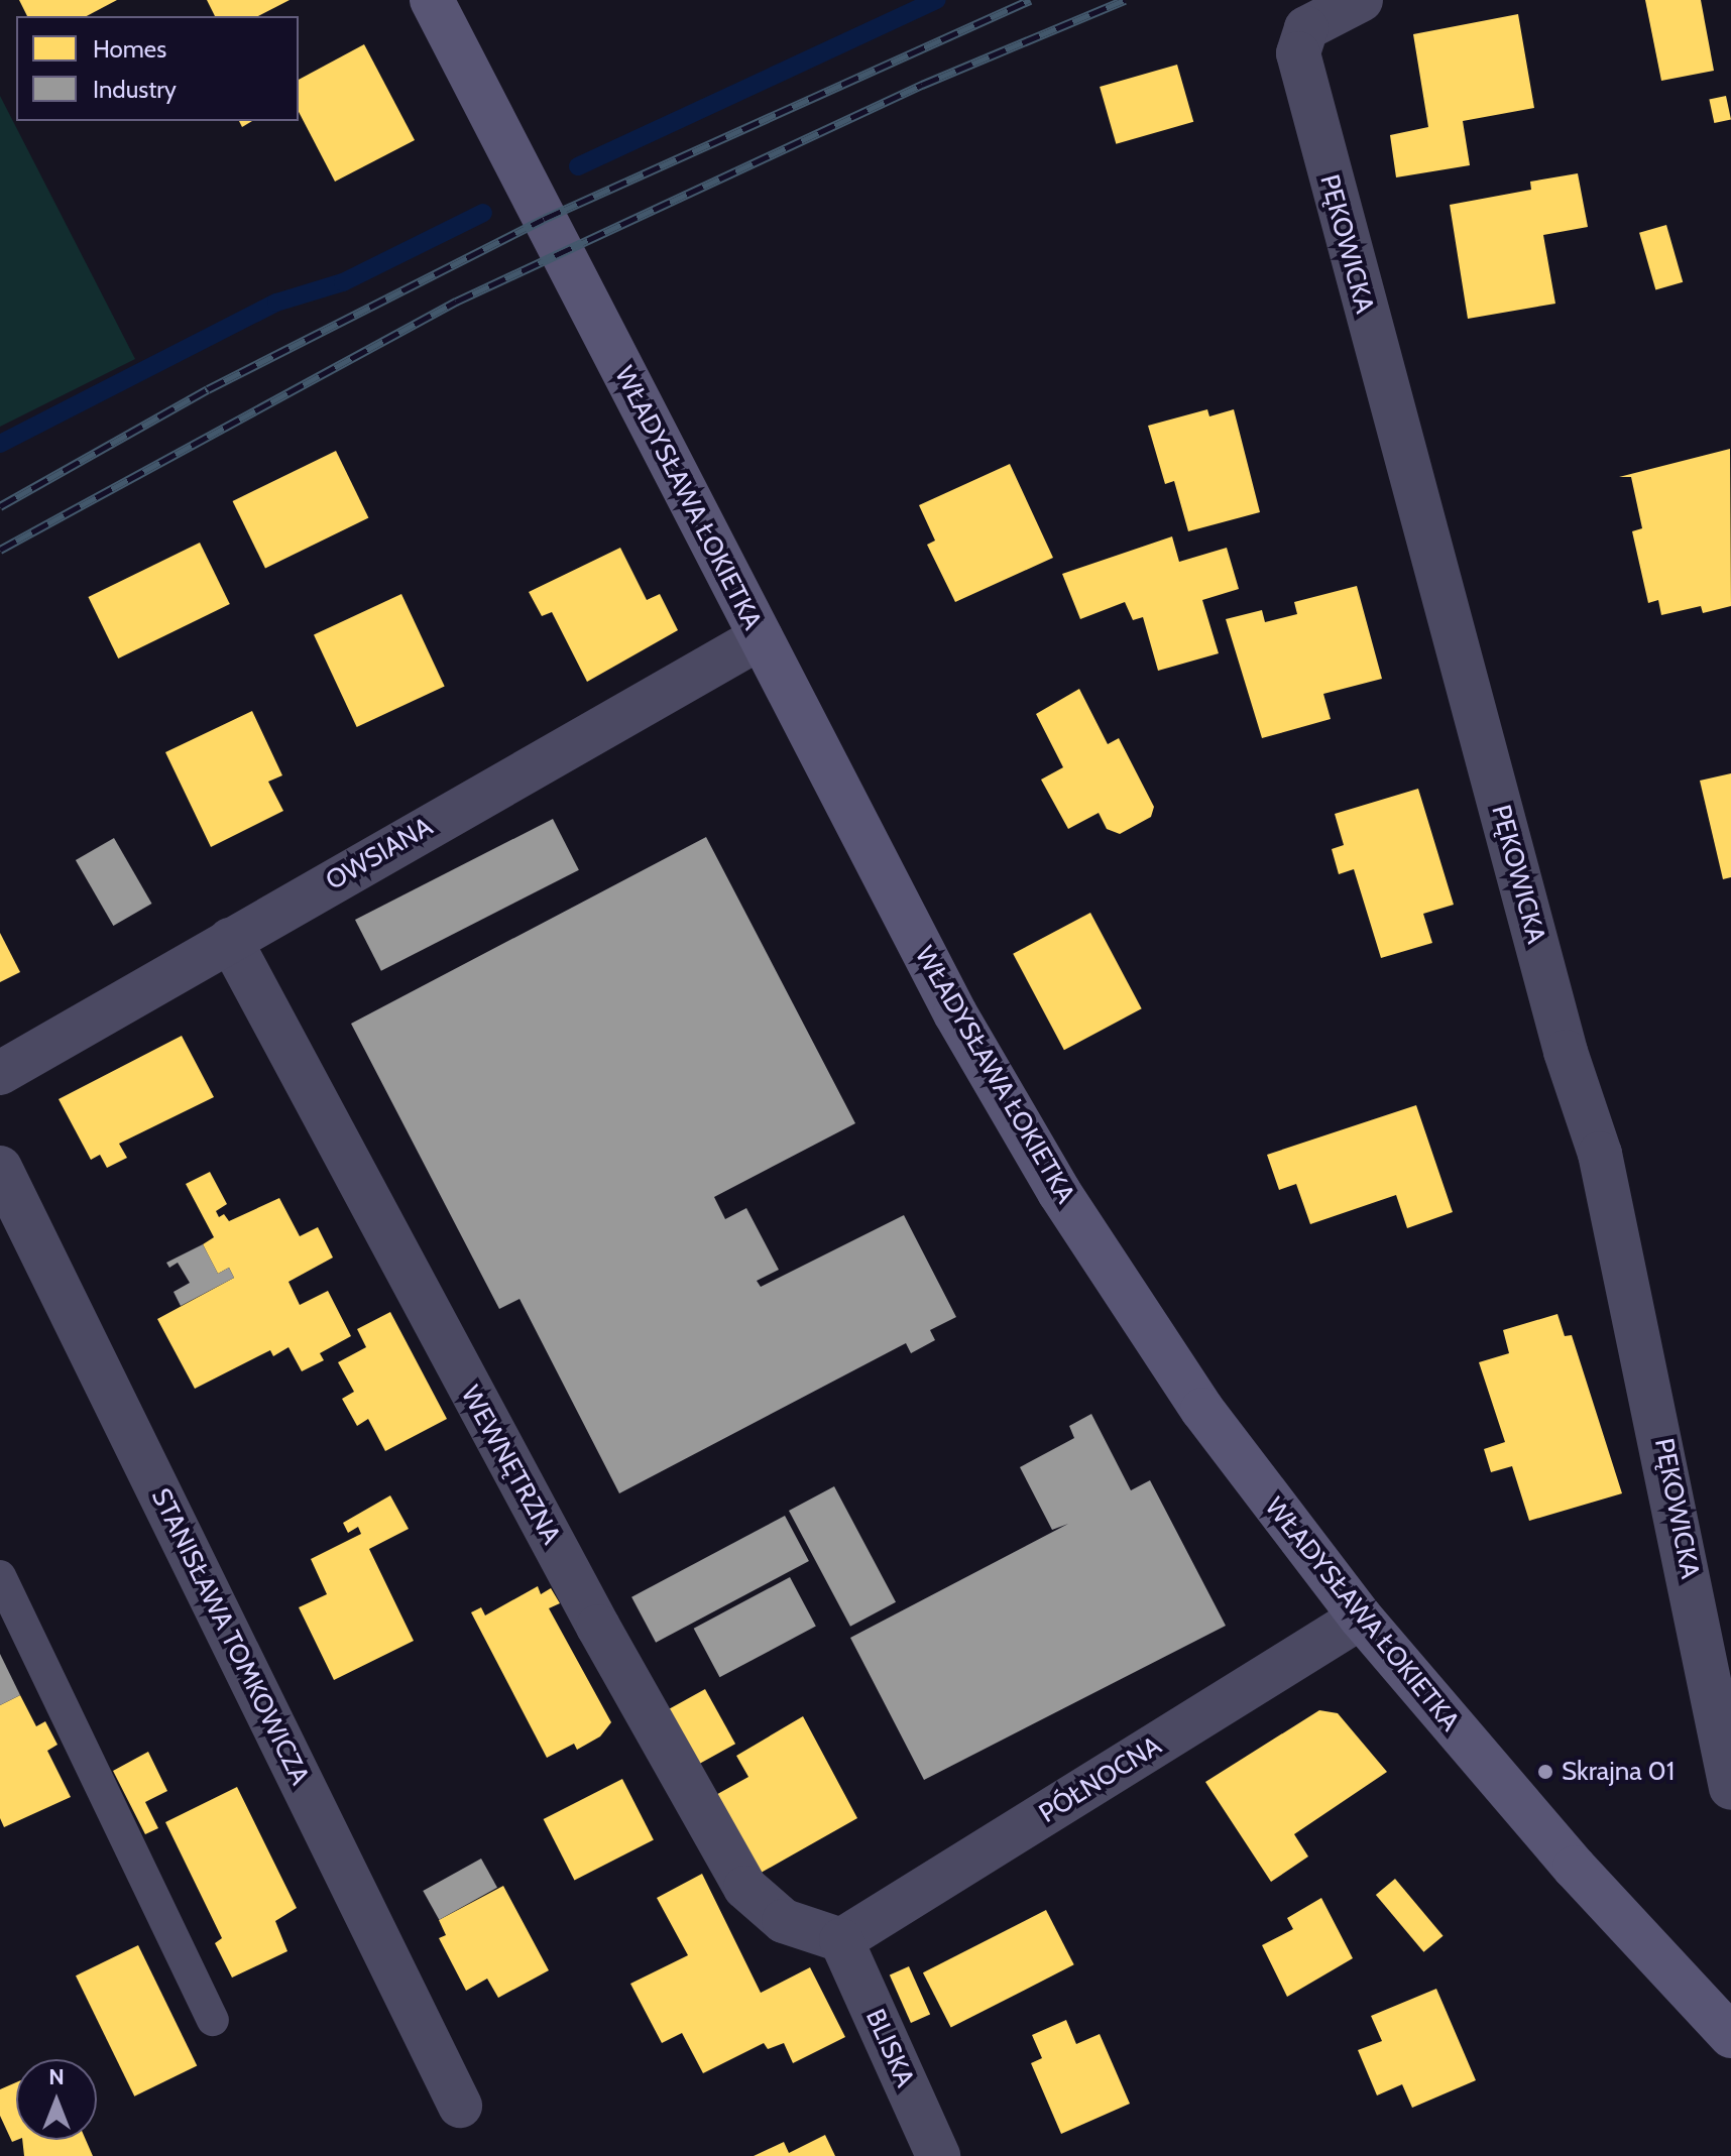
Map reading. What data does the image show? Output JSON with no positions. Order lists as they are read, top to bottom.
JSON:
{
  "streets": {
    "street": [
      "PĘKOWICKA",
      "WŁADYSŁAWA ŁOKIETKA",
      "OWSIANA",
      "WEWNĘTRZNA",
      "STANISŁAWA TOMKOWICZA",
      "PÓŁNOCNA",
      "BLISKA"
    ]
  },
  "crossings": [
    ["WŁADYSŁAWA ŁOKIETKA", "OWSIANA"],
    ["WŁADYSŁAWA ŁOKIETKA", "PÓŁNOCNA"],
    ["OWSIANA", "WEWNĘTRZNA"],
    ["WEWNĘTRZNA", "PÓŁNOCNA"],
    ["WEWNĘTRZNA", "BLISKA"],
    ["PÓŁNOCNA", "BLISKA"]
  ],
  "places": ["Skrajna 01"],
  "legend": ["Homes", "Industry"],
  "north": "top"
}
